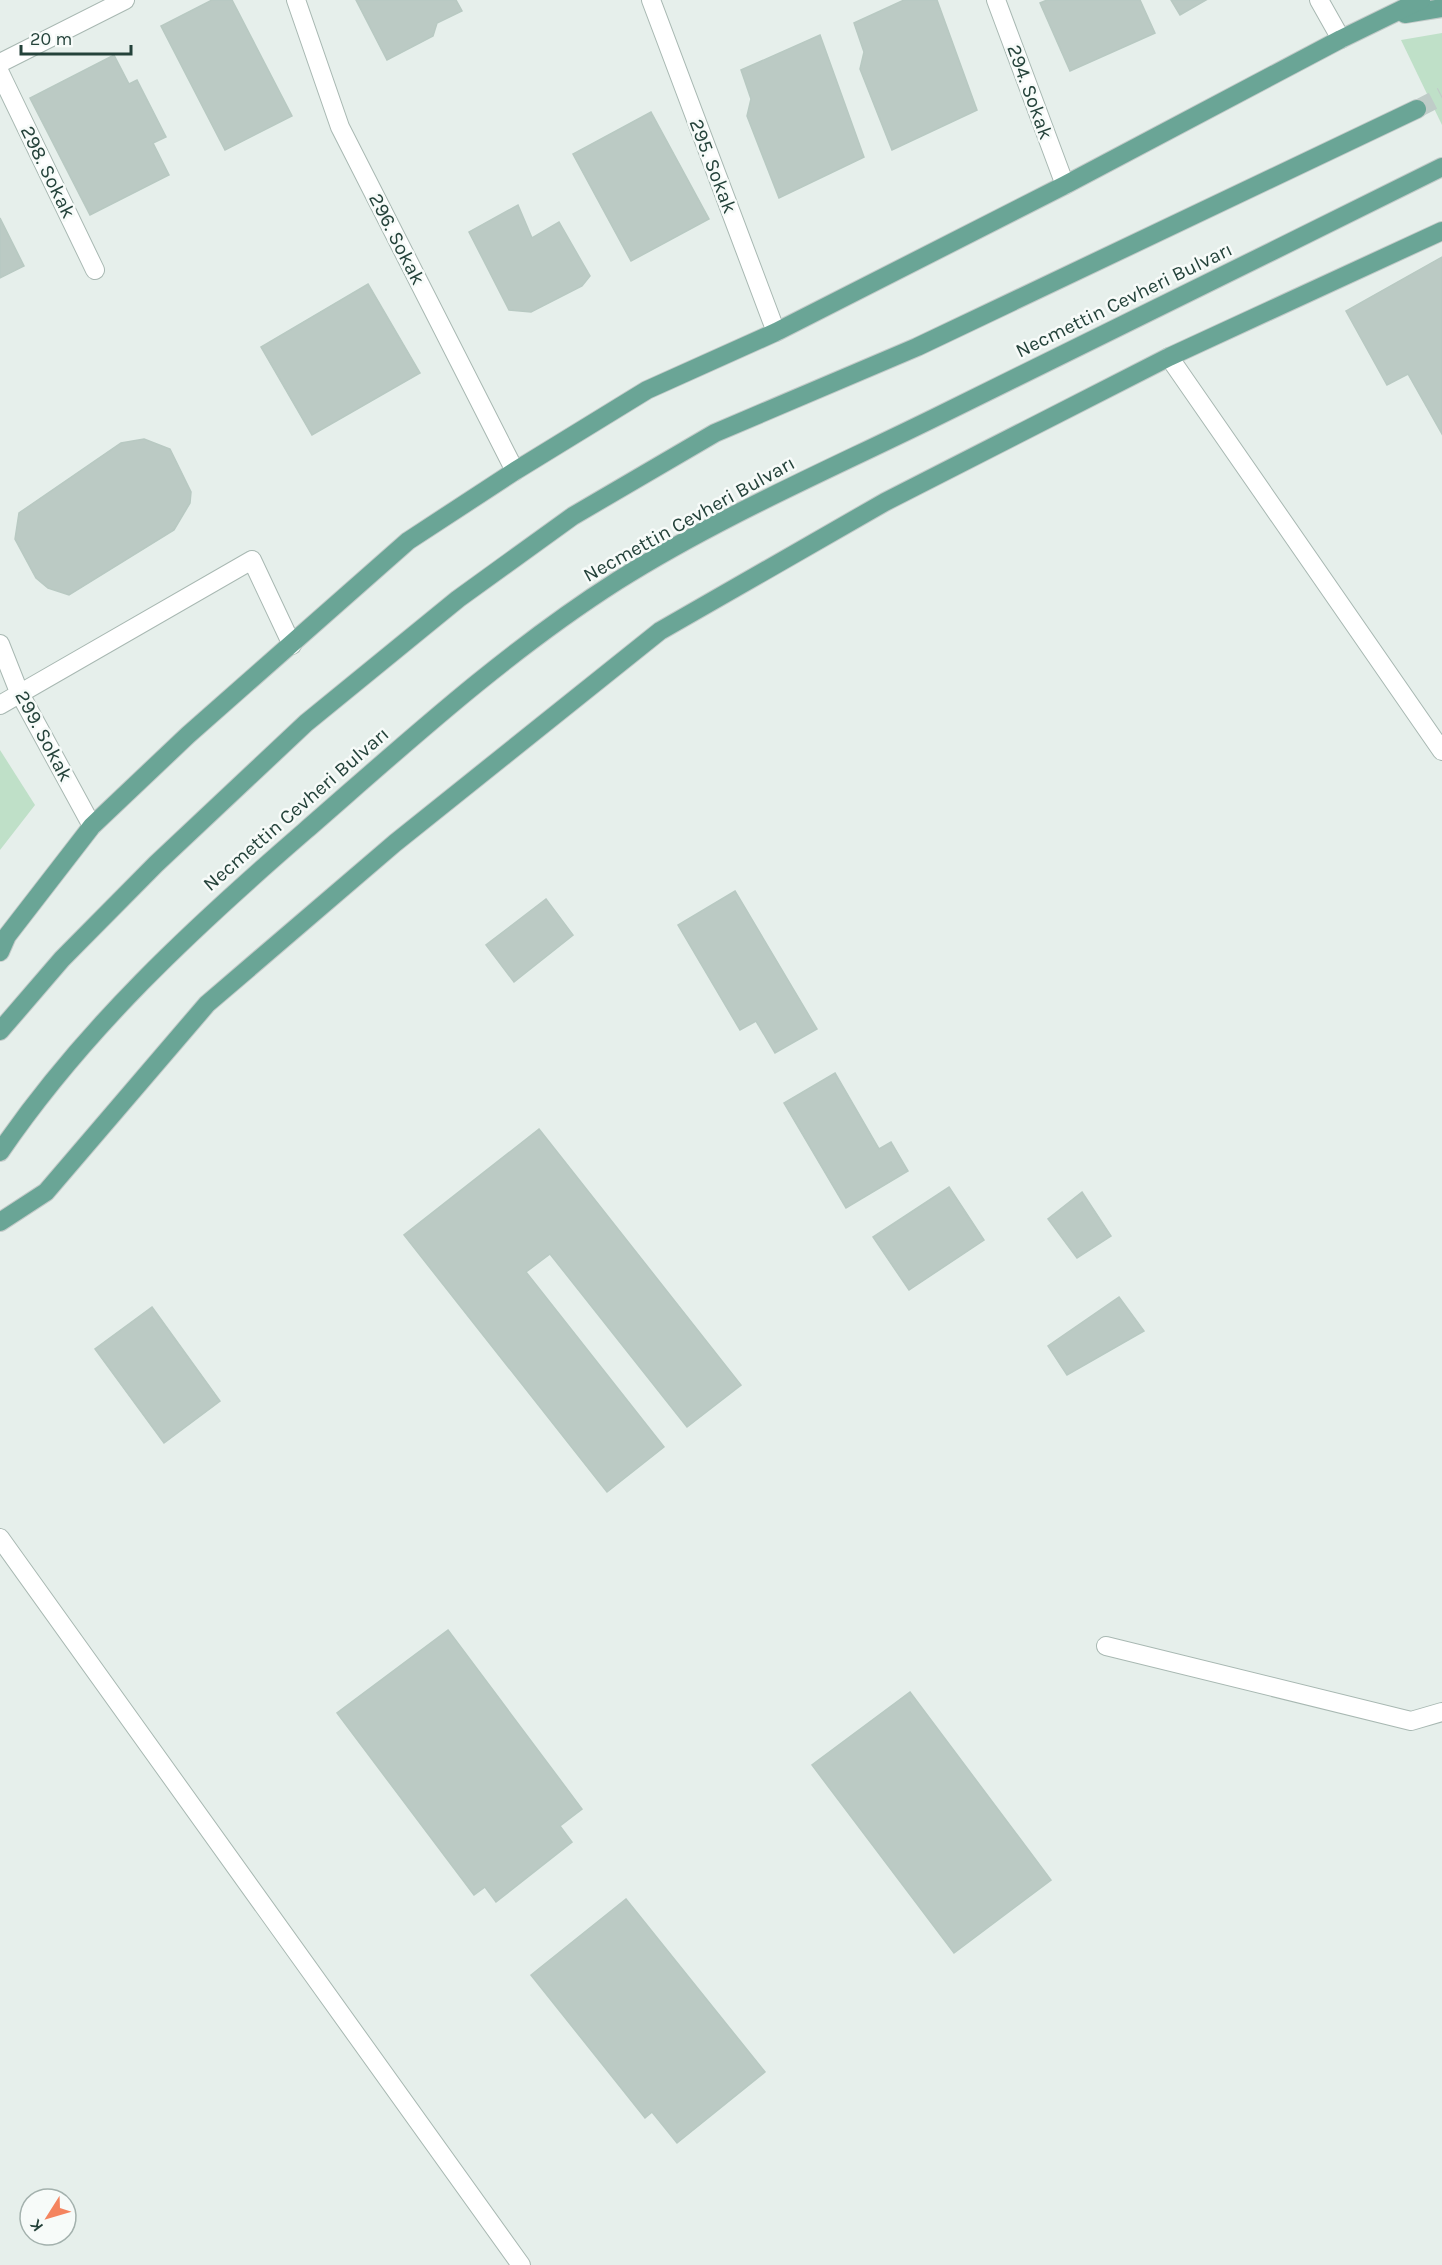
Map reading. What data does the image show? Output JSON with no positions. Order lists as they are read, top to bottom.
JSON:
{
  "streets": {
    "main road": ["Necmettin Cevheri Bulvarı"],
    "street": [
      "294. Sokak",
      "295. Sokak",
      "298. Sokak",
      "296. Sokak",
      "299. Sokak"
    ]
  },
  "scale_bar": "20 m",
  "north": "bottom left"
}
